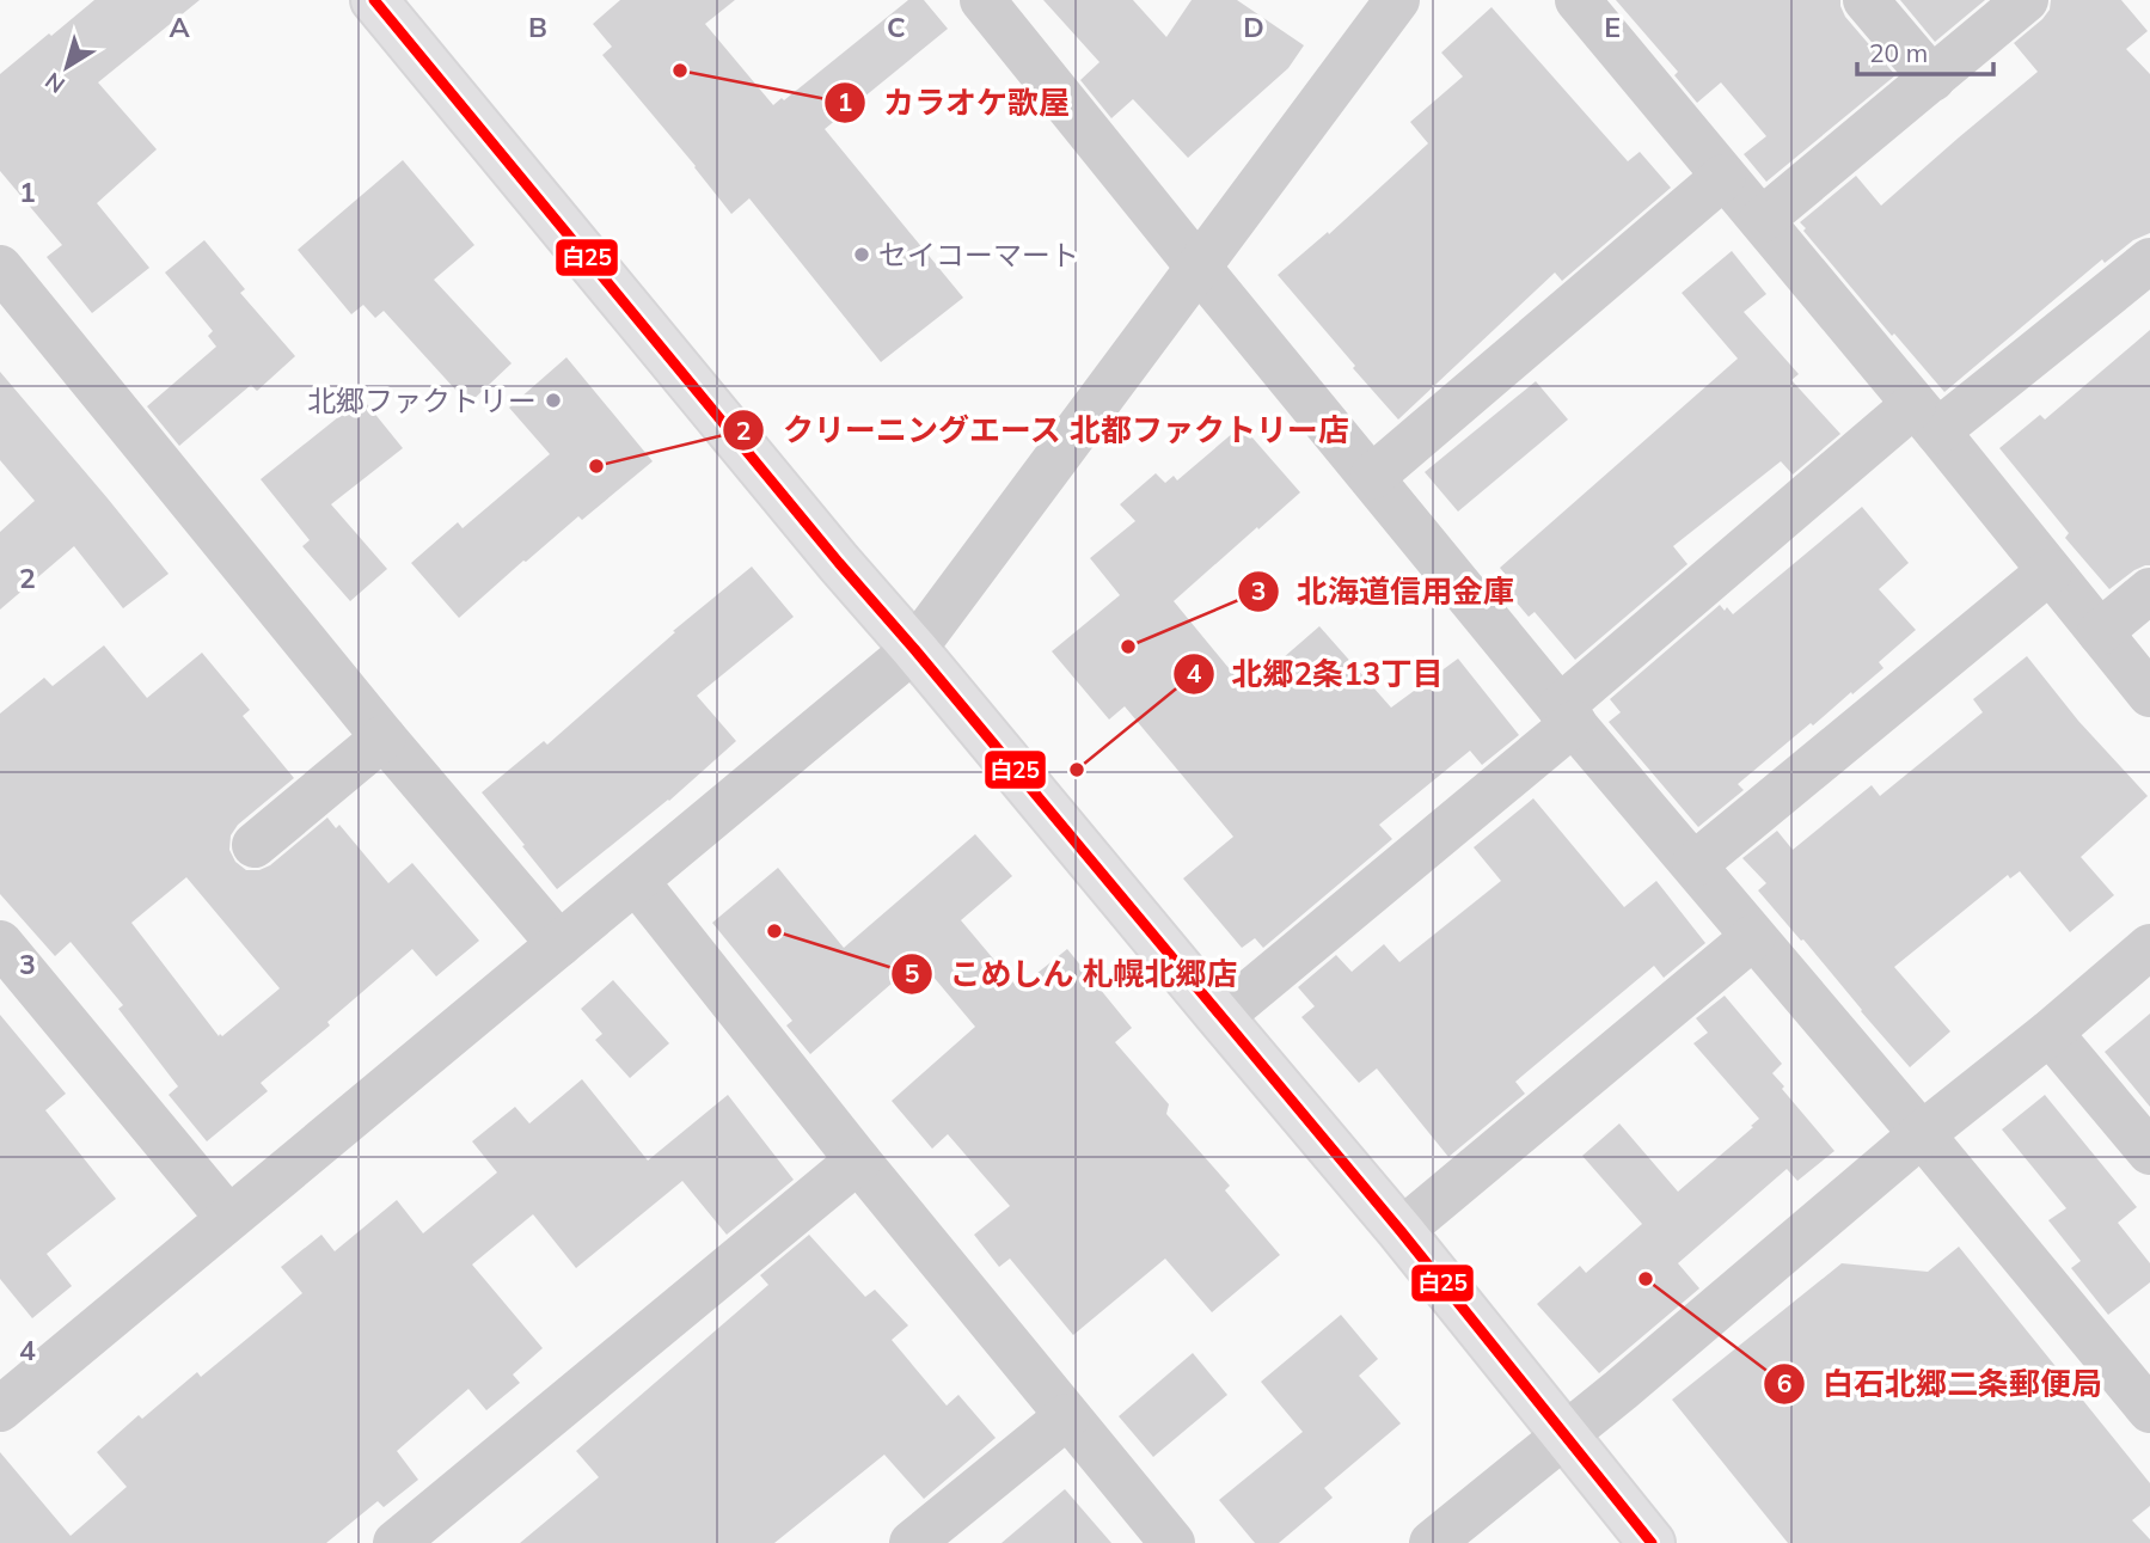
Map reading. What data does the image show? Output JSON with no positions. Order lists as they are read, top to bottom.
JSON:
{
  "places": [
    "カラオケ歌屋",
    "セイコーマート",
    "北郷ファクトリー",
    "クリーニングエース 北都ファクトリー店",
    "北海道信用金庫",
    "北郷2条13丁目",
    "こめしん 札幌北郷店",
    "白石北郷二条郵便局"
  ],
  "lines": ["transit line 白25"],
  "scale_bar": "20 m",
  "north": "bottom left",
  "grid": {
    "columns": [
      "A",
      "B",
      "C",
      "D",
      "E"
    ],
    "rows": [
      "1",
      "2",
      "3",
      "4"
    ]
  }
}
